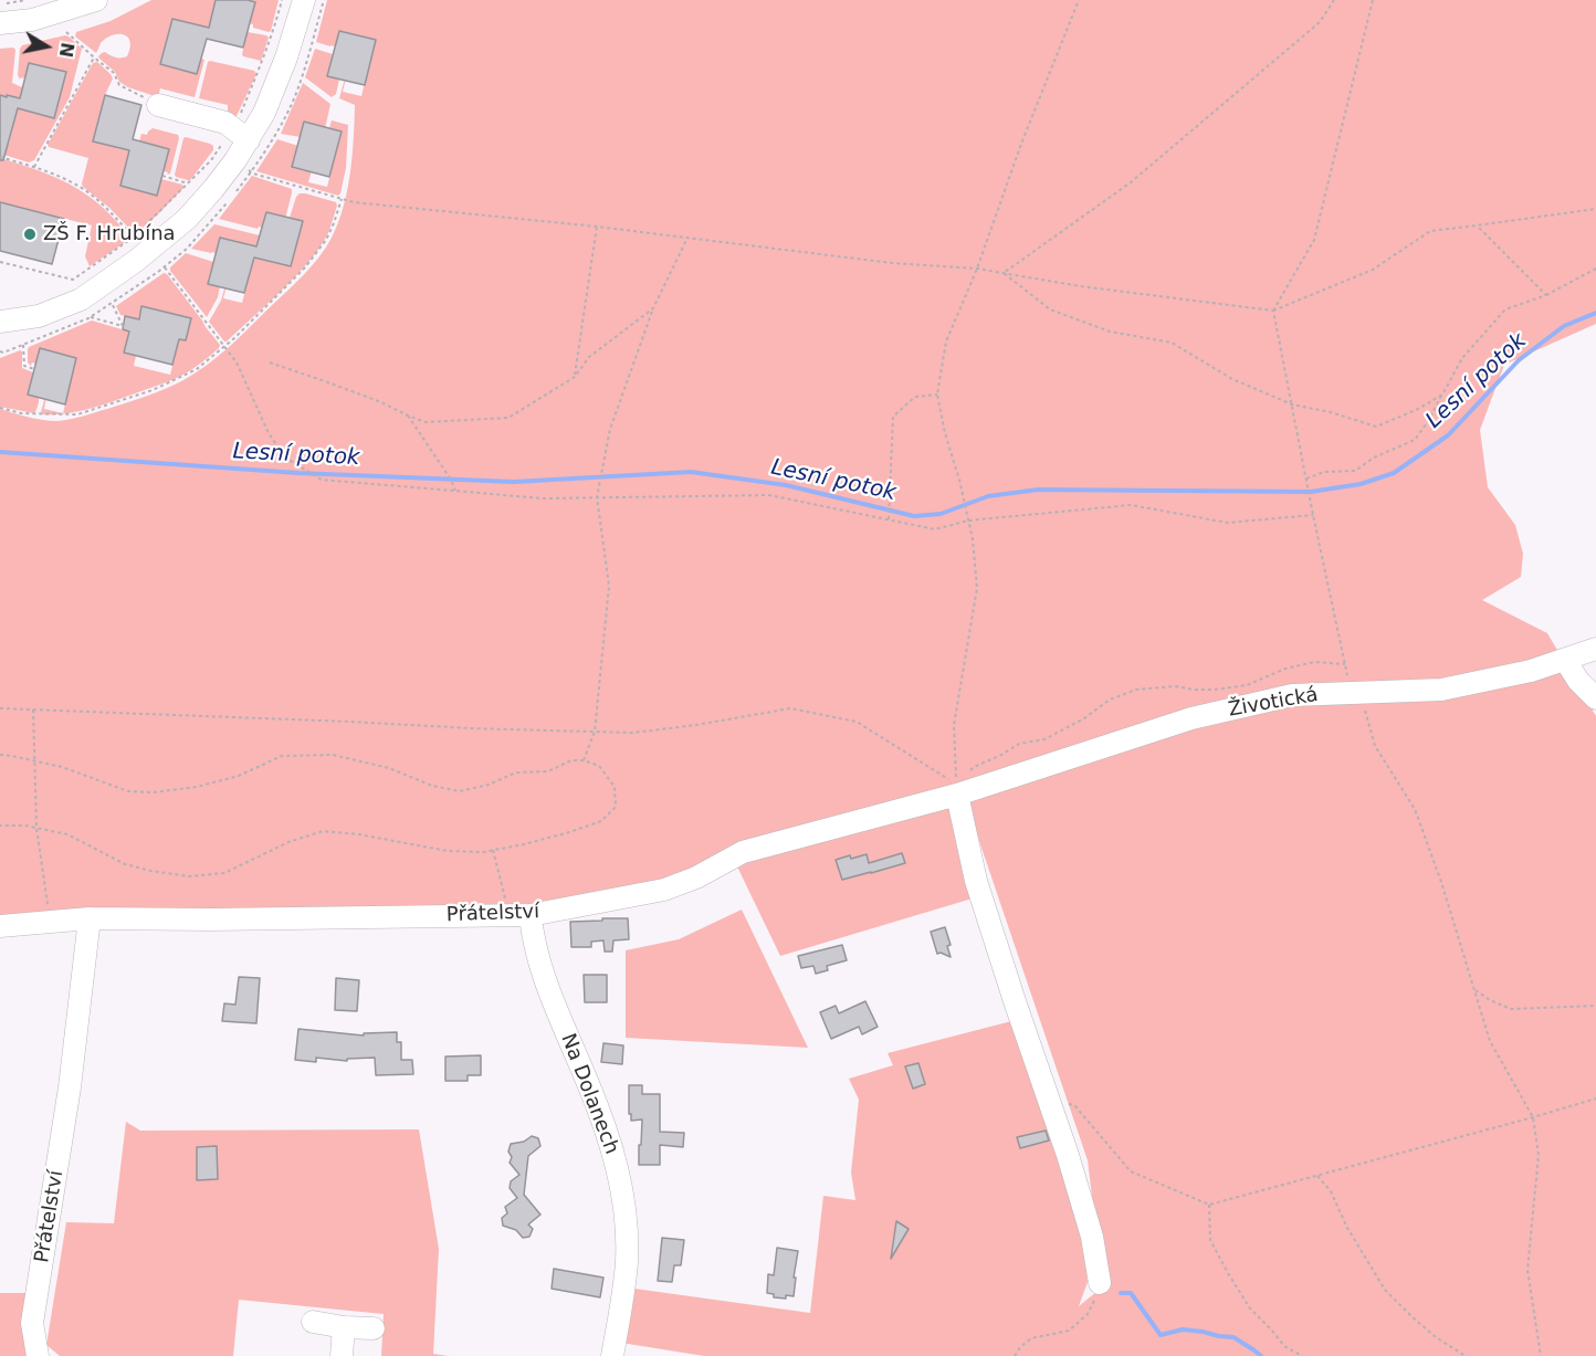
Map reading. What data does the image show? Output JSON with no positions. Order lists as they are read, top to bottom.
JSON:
{
  "streets": {
    "street": ["Životická", "Přátelství", "Na Dolanech"]
  },
  "crossings": [
    ["Životická", "Přátelství"],
    ["Přátelství", "Na Dolanech"]
  ],
  "water": ["Lesní potok"],
  "places": ["ZŠ F. Hrubína"],
  "north": "right"
}
